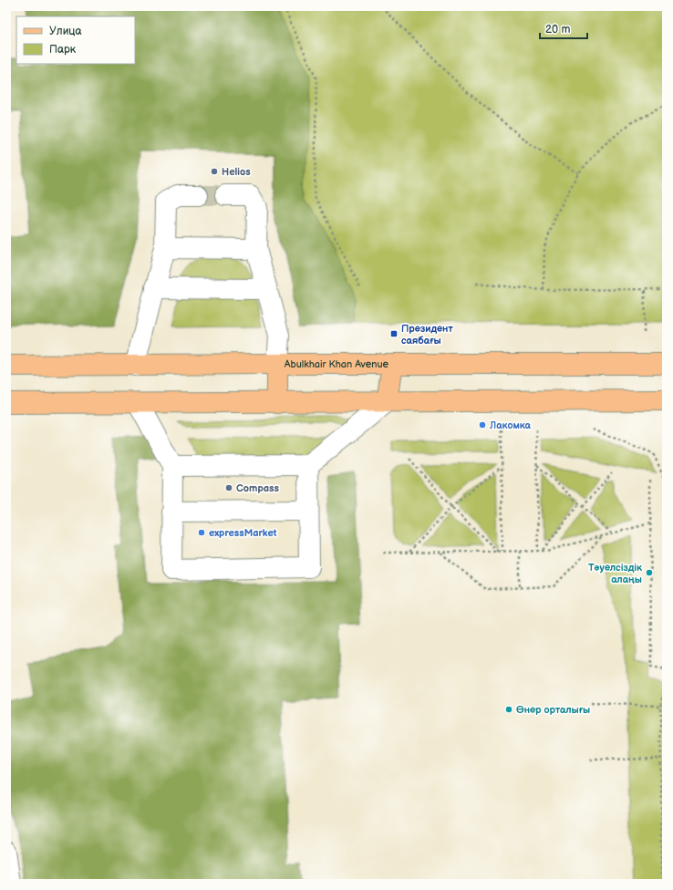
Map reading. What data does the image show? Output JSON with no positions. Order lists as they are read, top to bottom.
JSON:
{
  "streets": {
    "main road": ["Abulkhair Khan Avenue"]
  },
  "places": {
    "other": [
      "Helios",
      "Лакомка",
      "Compass",
      "expressMarket",
      "Тәуелсіздік алаңы",
      "Өнер орталығы"
    ],
    "transit": ["Президент саябағы"]
  },
  "legend": ["Улица", "Парк"],
  "scale_bar": "20 m"
}
